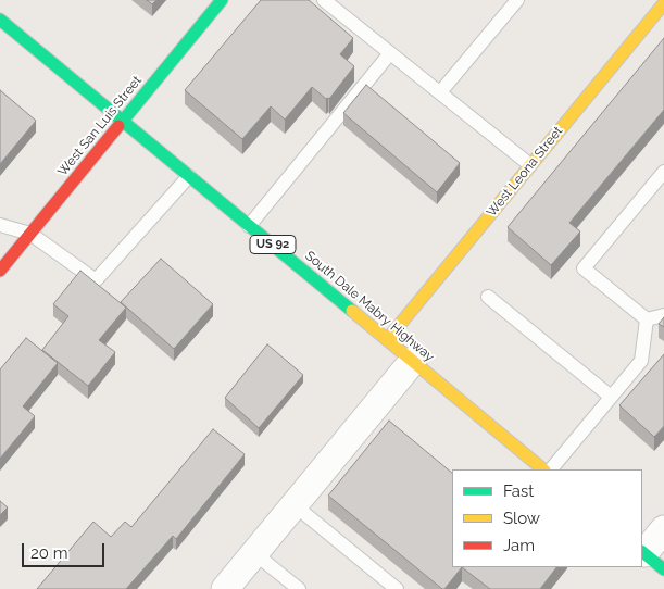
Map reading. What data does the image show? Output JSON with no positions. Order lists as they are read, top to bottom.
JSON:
{
  "streets": {
    "street": [
      "West San Luis Street",
      "West Leona Street",
      "US 92",
      "South Dale Mabry Highway"
    ]
  },
  "crossings": [
    ["West San Luis Street", "South Dale Mabry Highway"],
    ["West Leona Street", "South Dale Mabry Highway"]
  ],
  "legend": ["Fast", "Slow", "Jam"],
  "scale_bar": "20 m"
}
